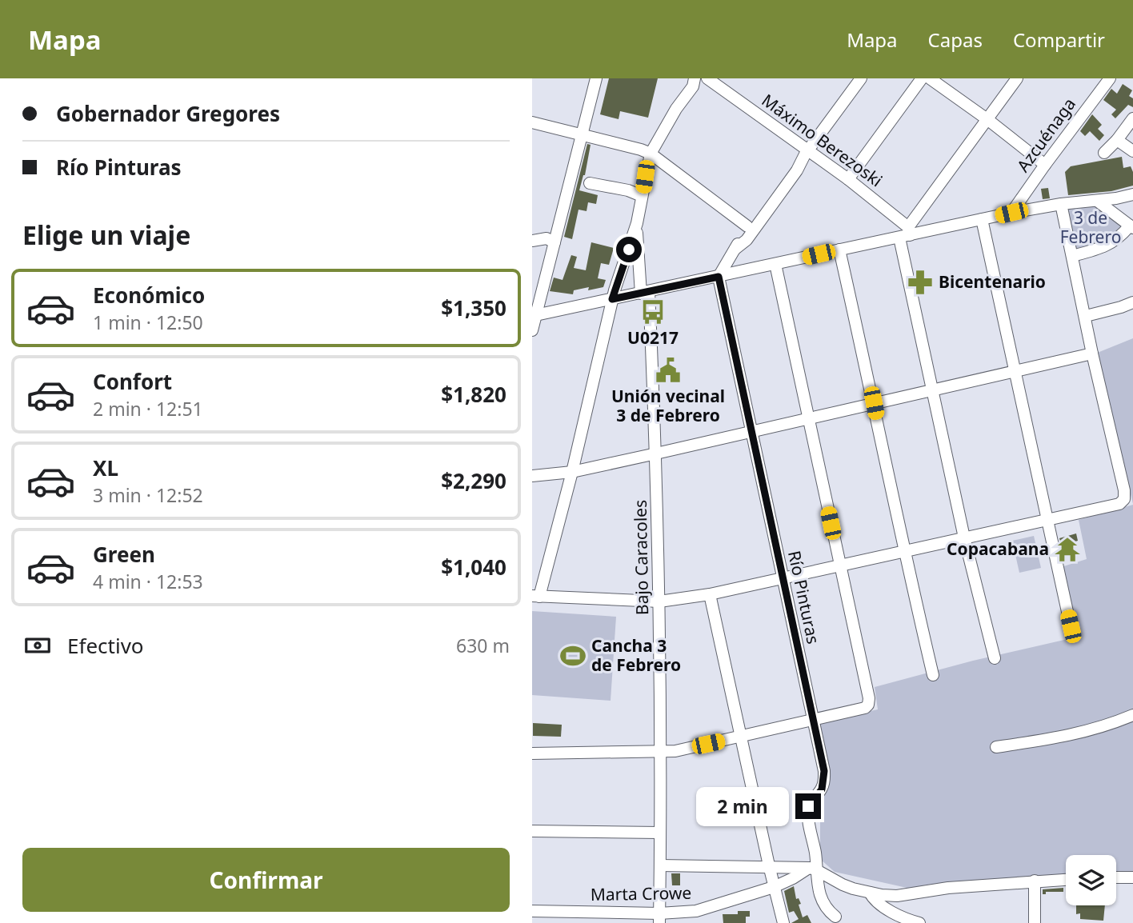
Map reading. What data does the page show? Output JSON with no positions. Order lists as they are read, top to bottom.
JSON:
{
  "streets": {
    "street": [
      "Azcuénaga",
      "Máximo Berezoski",
      "Bajo Caracoles",
      "Río Pinturas",
      "Marta Crowe"
    ]
  },
  "crossings": [
    ["Bajo Caracoles", "Marta Crowe"],
    ["Río Pinturas", "Marta Crowe"]
  ],
  "parks": ["3 de Febrero"],
  "places": {
    "pharmacy": ["Bicentenario"],
    "bus stop": ["U0217"],
    "public building": ["Unión vecinal 3 de Febrero"],
    "temple": ["Copacabana"],
    "sports": ["Cancha 3 de Febrero"]
  },
  "page": {
    "header": "Mapa",
    "nav": ["Mapa", "Capas", "Compartir"],
    "banner": ["Gobernador Gregores", "Río Pinturas"],
    "heading": "Elige un viaje",
    "list": [
      {
        "name": "Económico",
        "note": "1 min · 12:50",
        "value": "$1,350"
      },
      {
        "name": "Confort",
        "note": "2 min · 12:51",
        "value": "$1,820"
      },
      {
        "name": "XL",
        "note": "3 min · 12:52",
        "value": "$2,290"
      },
      {
        "name": "Green",
        "note": "4 min · 12:53",
        "value": "$1,040"
      }
    ],
    "pay": ["Efectivo", "630 m"],
    "bubble": "2 min",
    "buttons": "Confirmar"
  }
}
